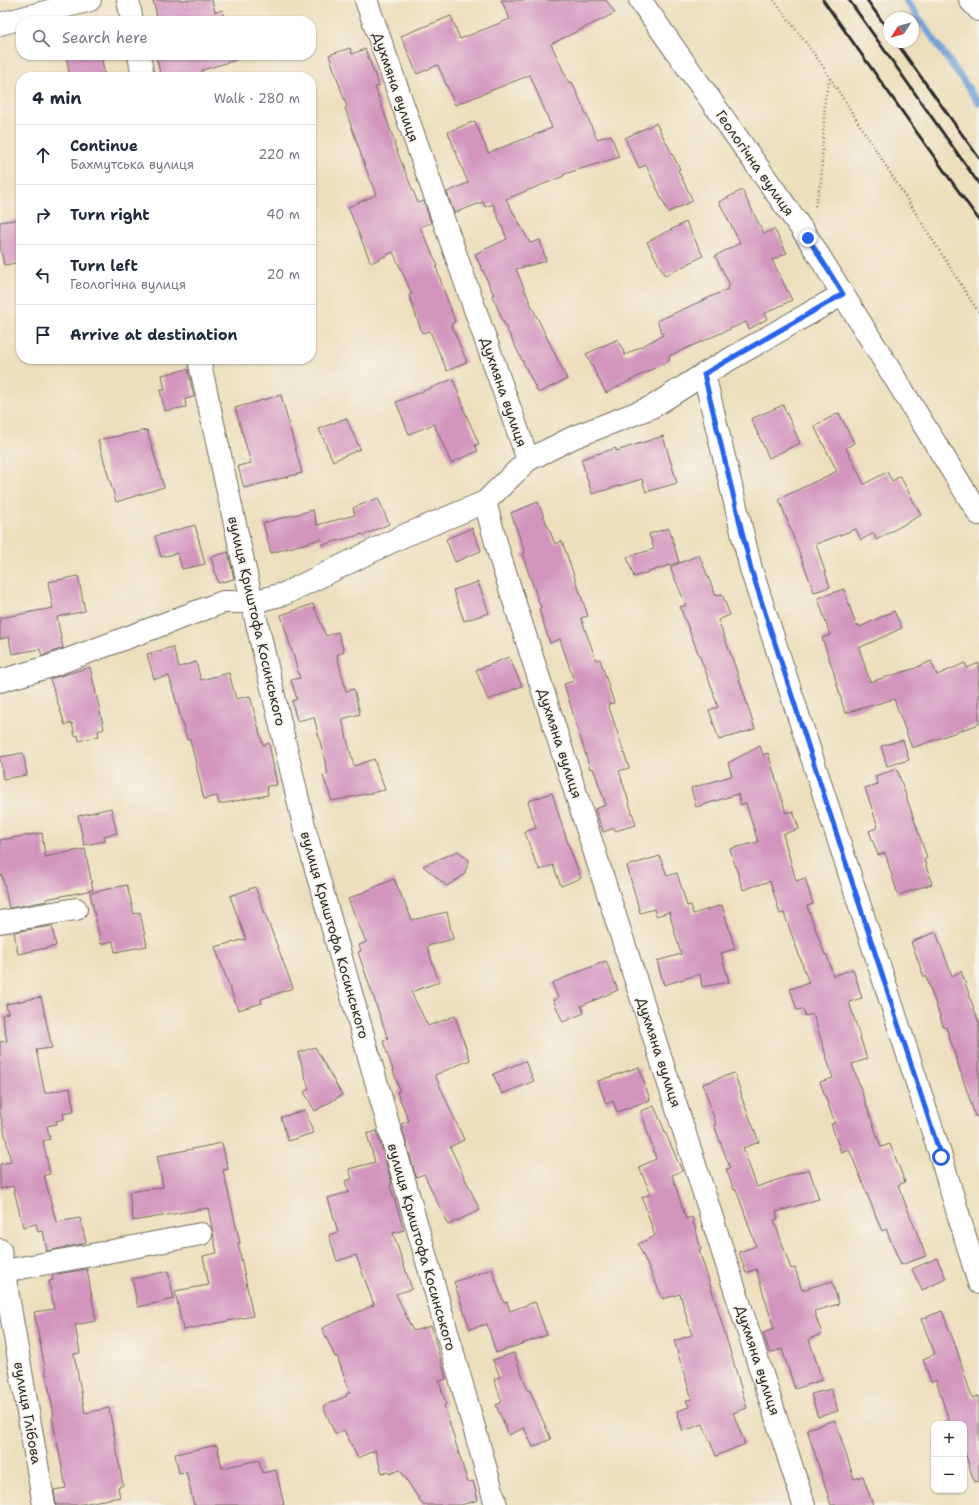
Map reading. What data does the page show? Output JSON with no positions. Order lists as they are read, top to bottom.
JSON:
{
  "streets": {
    "street": [
      "Духмяна вулиця",
      "Геологічна вулиця",
      "вулиця Криштофа Косинського",
      "вулиця Глібова"
    ]
  },
  "north": "bottom left",
  "page": {
    "search": "Search here",
    "heading": ["4 min", "Walk · 280 m"],
    "list": [
      ["Continue", "Бахмутська вулиця", "220 m"],
      ["Turn right", "40 m"],
      ["Turn left", "Геологічна вулиця", "20 m"],
      "Arrive at destination"
    ],
    "map_buttons": ["+", "−"]
  }
}
